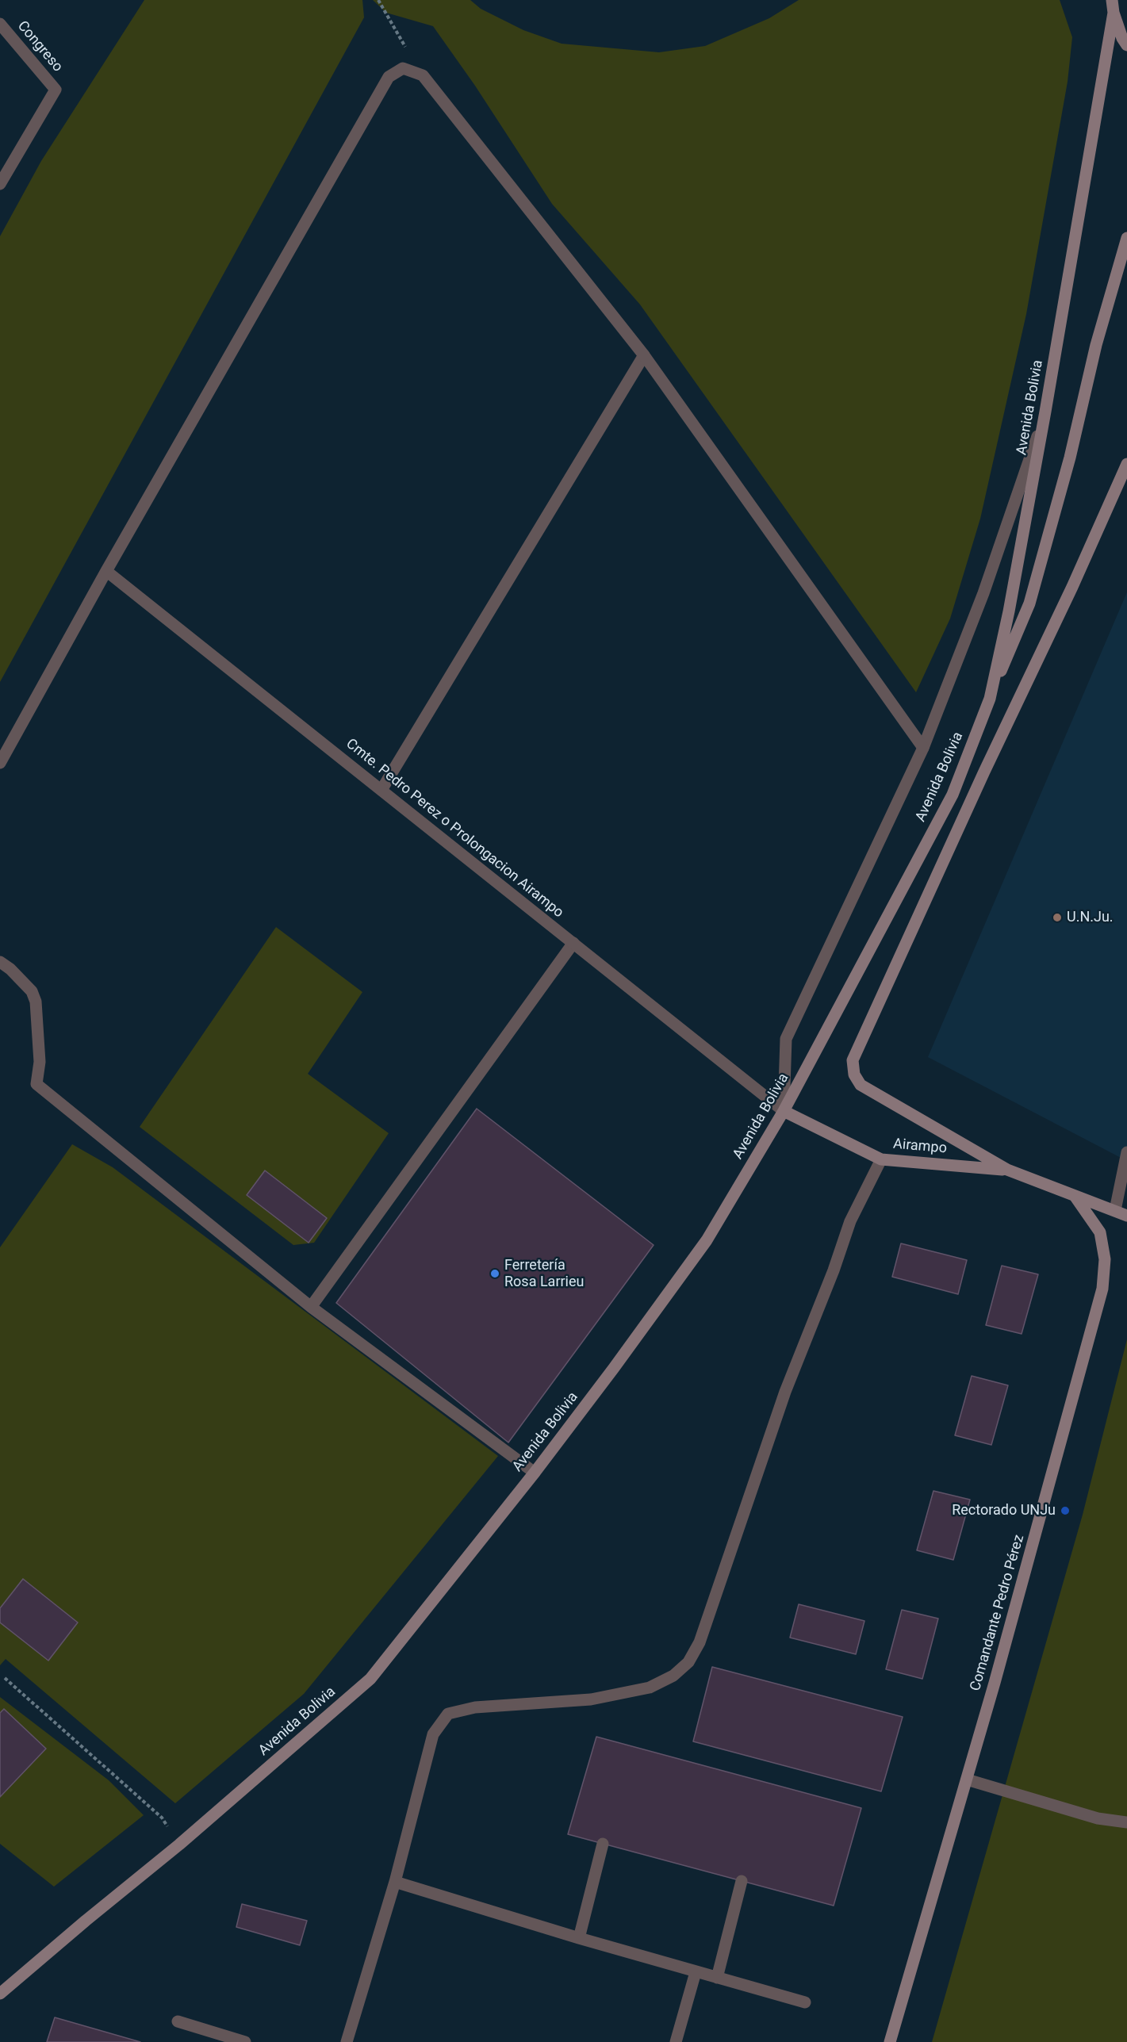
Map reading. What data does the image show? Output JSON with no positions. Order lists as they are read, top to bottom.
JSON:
{
  "streets": {
    "main road": ["Avenida Bolivia", "Airampo", "Comandante Pedro Pérez"],
    "street": ["Congreso", "Cmte. Pedro Perez o Prolongacion Airampo"]
  },
  "crossings": [
    ["Avenida Bolivia", "Cmte. Pedro Perez o Prolongacion Airampo"],
    ["Avenida Bolivia", "Airampo"],
    ["Cmte. Pedro Perez o Prolongacion Airampo", "Airampo"],
    ["Airampo", "Comandante Pedro Pérez"]
  ],
  "places": ["U.N.Ju.", "Ferretería Rosa Larrieu", "Rectorado UNJu"]
}
